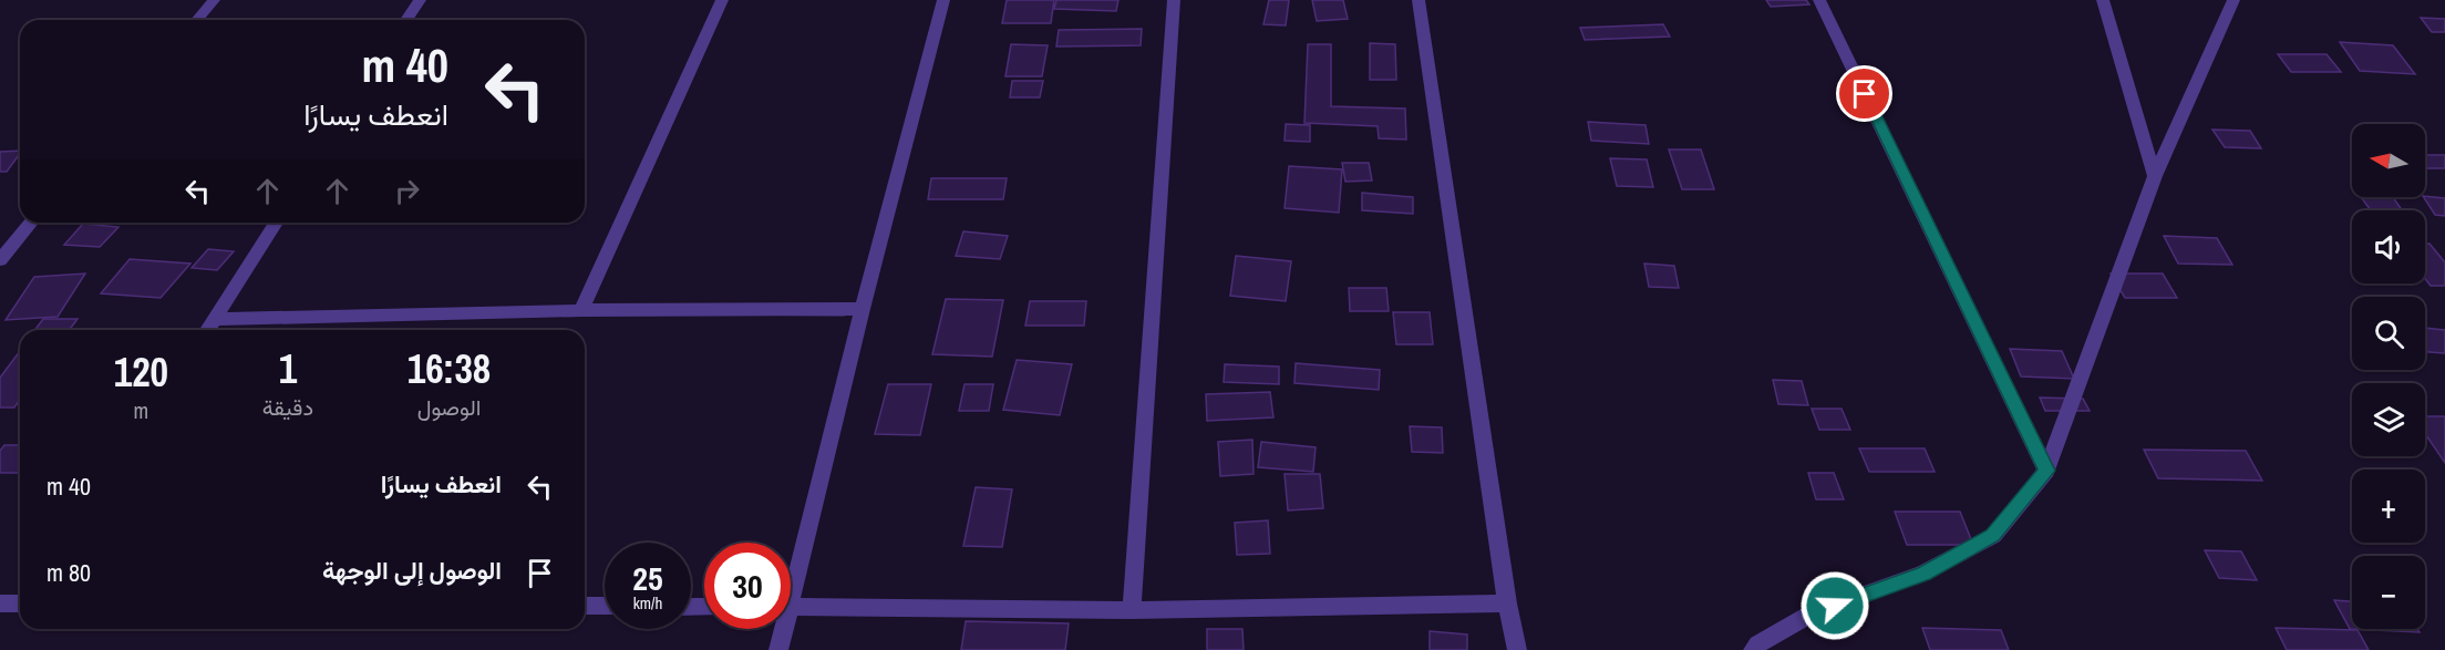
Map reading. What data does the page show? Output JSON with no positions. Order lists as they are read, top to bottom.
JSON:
{
  "north": "left",
  "page": {
    "turn": ["40 m", "انعطف يسارًا"],
    "map_buttons": ["+", "−"],
    "eta": [
      "16:38",
      "الوصول",
      "1",
      "دقيقة",
      "120",
      "m"
    ],
    "list": [
      {
        "name": "انعطف يسارًا",
        "value": "40 m"
      },
      {
        "name": "الوصول إلى الوجهة",
        "value": "80 m"
      }
    ],
    "speed": "25 km/h",
    "limit": "30"
  }
}
